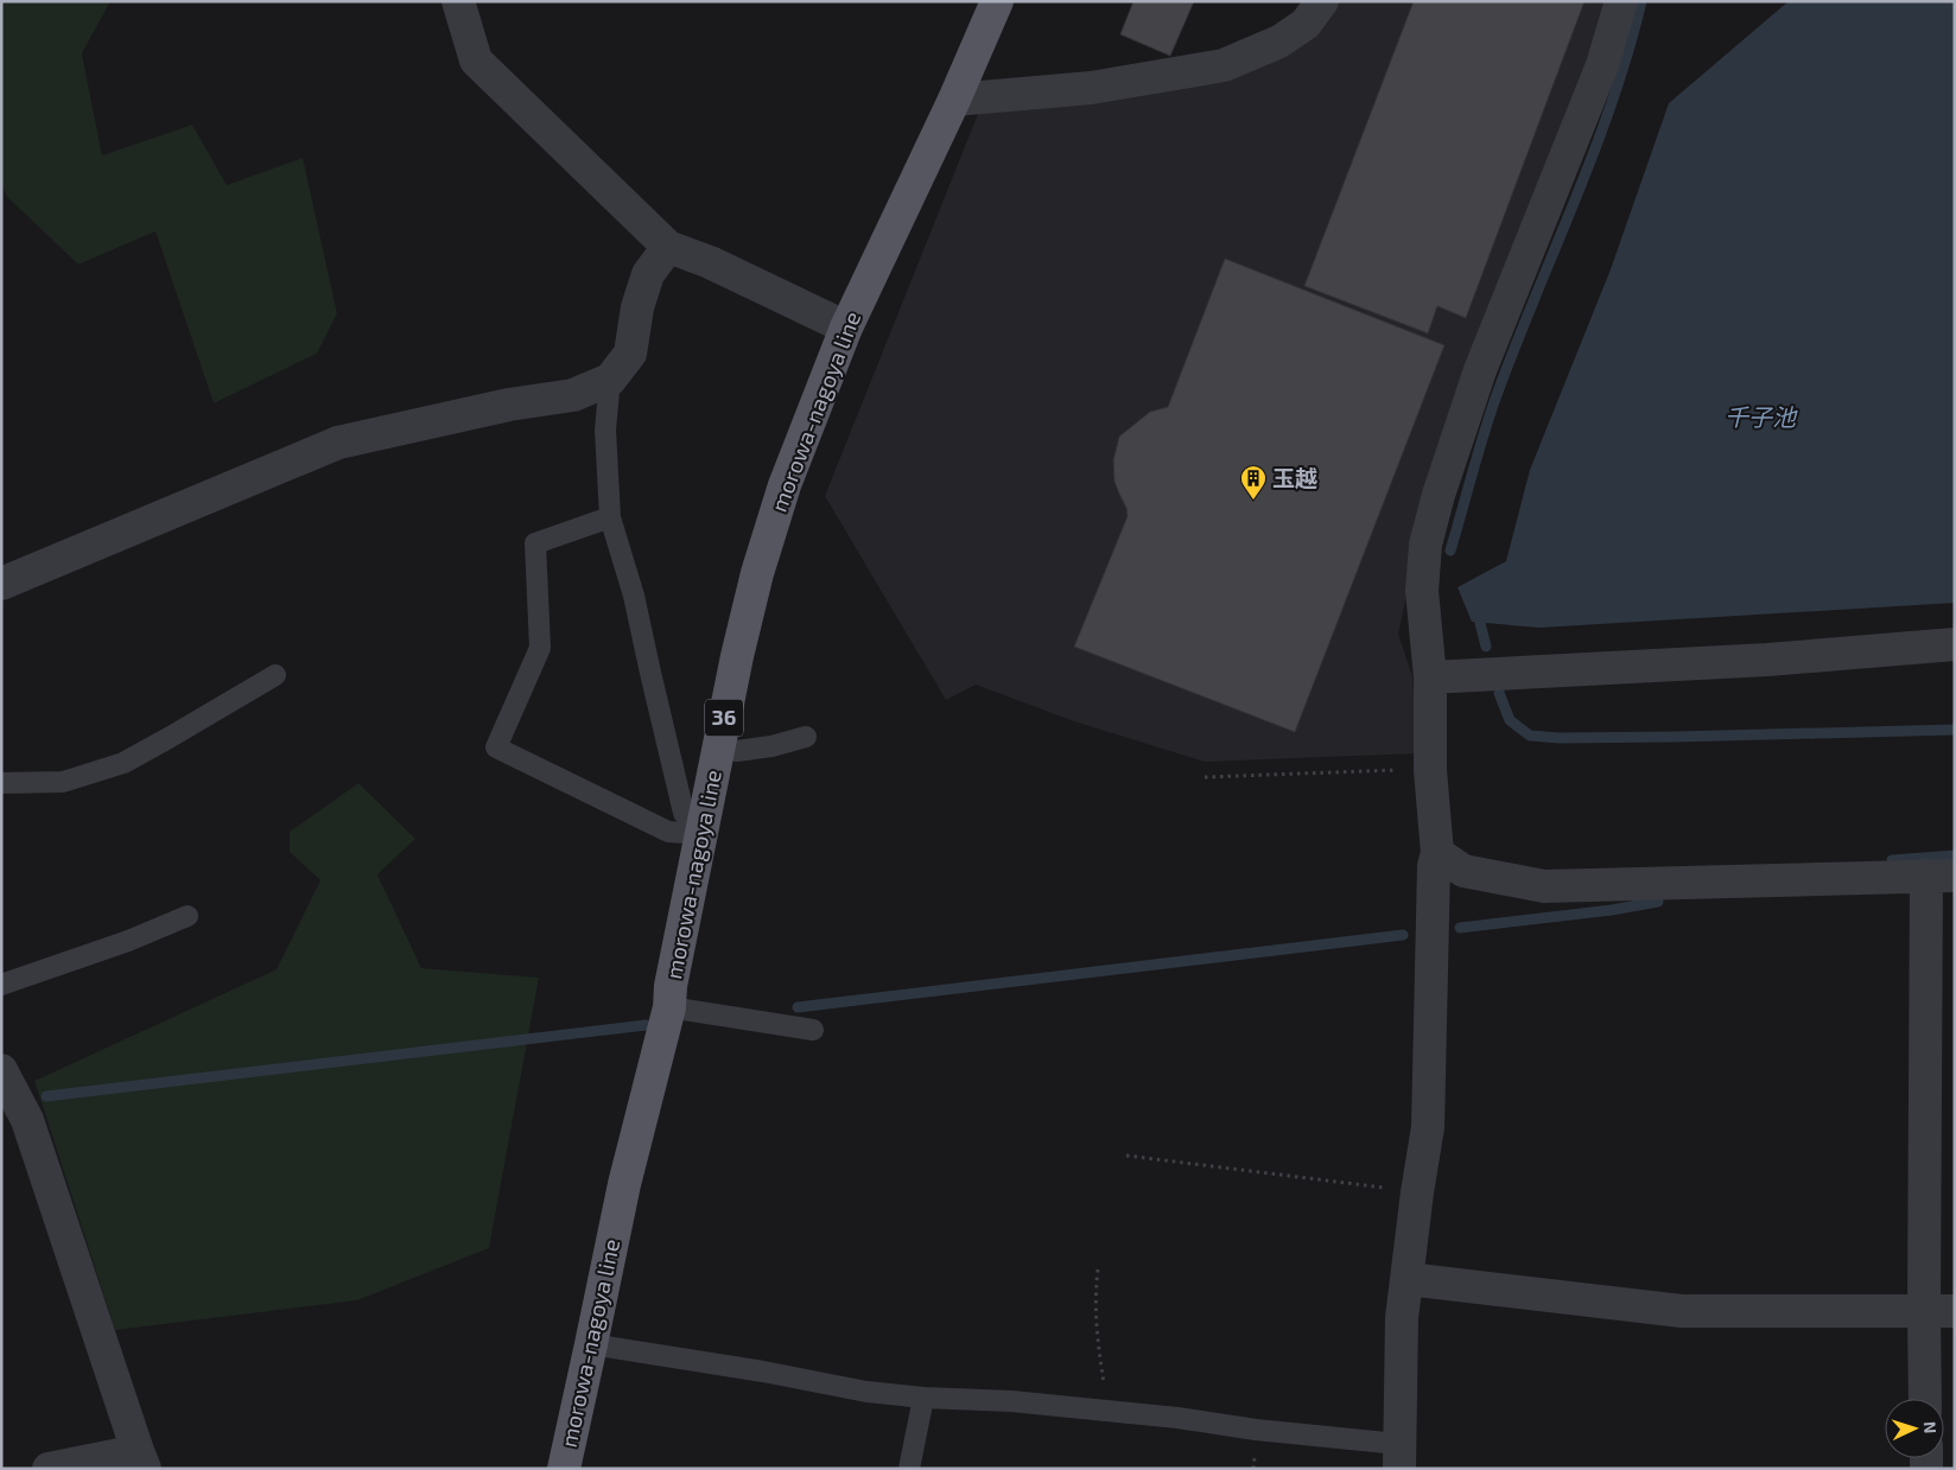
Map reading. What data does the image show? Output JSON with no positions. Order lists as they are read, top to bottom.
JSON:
{
  "streets": {
    "main road": ["morowa-nagoya line", "36"]
  },
  "water": ["千子池"],
  "places": {
    "building": ["玉越"]
  },
  "north": "right"
}
